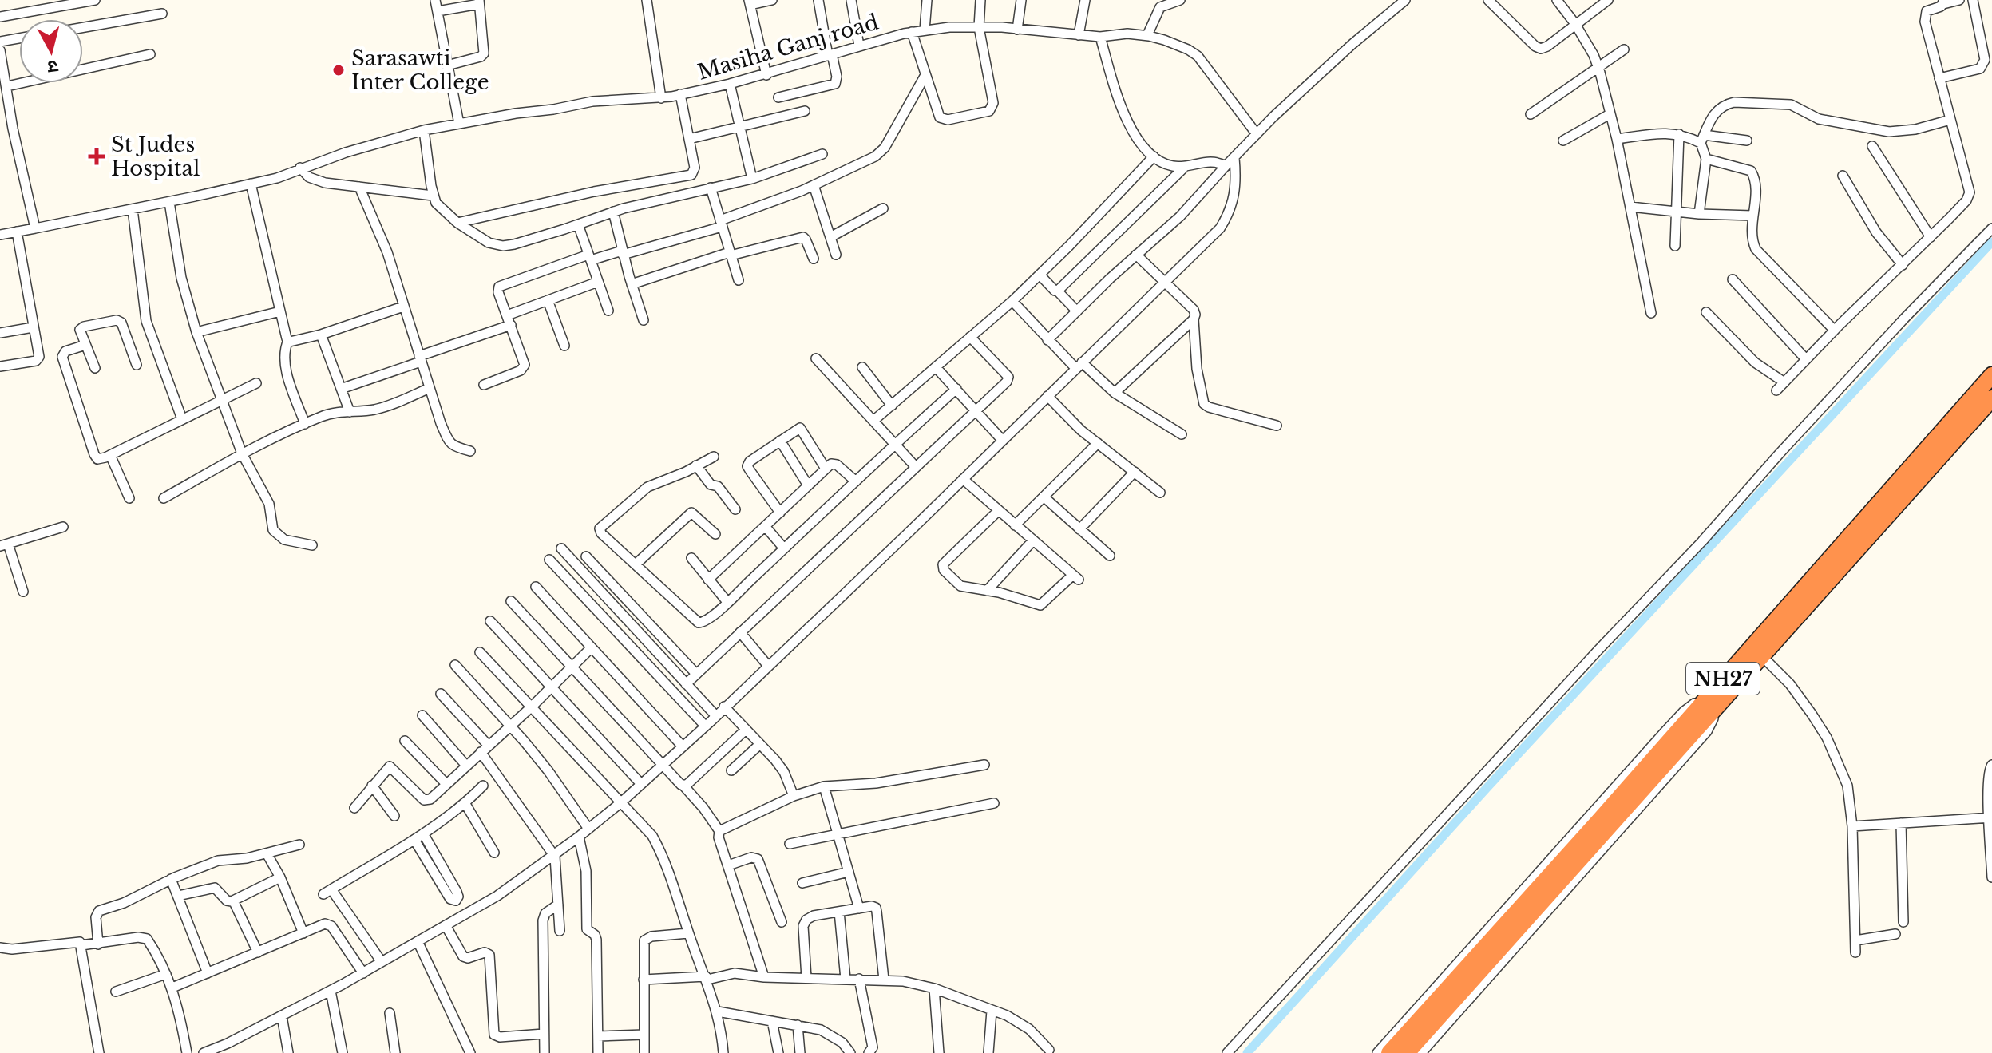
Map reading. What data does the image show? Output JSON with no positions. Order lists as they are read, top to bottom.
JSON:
{
  "streets": {
    "highway": ["NH27"],
    "street": ["Masiha Ganj road"]
  },
  "places": {
    "other": ["Sarasawti Inter College"],
    "health": ["St Judes Hospital"]
  },
  "north": "bottom"
}
